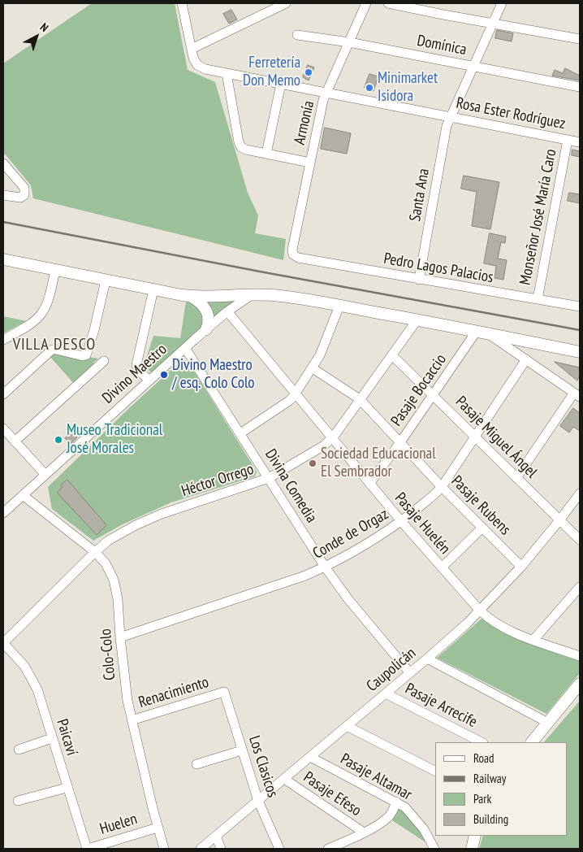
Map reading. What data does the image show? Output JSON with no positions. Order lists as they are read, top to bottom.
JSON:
{
  "streets": {
    "street": [
      "Domínica",
      "Rosa Ester Rodríguez",
      "Armonía",
      "Santa Ana",
      "Monseñor José María Caro",
      "Pedro Lagos Palacios",
      "Divino Maestro",
      "Pasaje Bocaccio",
      "Pasaje Miguel Ángel",
      "Héctor Orrego",
      "Divina Comedia",
      "Pasaje Rubens",
      "Pasaje Huelén",
      "Conde de Orgaz",
      "Colo-Colo",
      "Caupolicán",
      "Renacimiento",
      "Pasaje Arrecife",
      "Paicaví",
      "Los Clasicos",
      "Pasaje Altamar",
      "Pasaje Efeso",
      "Huelen"
    ]
  },
  "crossings": [
    ["Domínica", "Armonía"],
    ["Domínica", "Santa Ana"],
    ["Rosa Ester Rodríguez", "Armonía"],
    ["Rosa Ester Rodríguez", "Santa Ana"],
    ["Rosa Ester Rodríguez", "Monseñor José María Caro"],
    ["Armonía", "Pedro Lagos Palacios"],
    ["Santa Ana", "Pedro Lagos Palacios"],
    ["Monseñor José María Caro", "Pedro Lagos Palacios"],
    ["Divino Maestro", "Divina Comedia"],
    ["Divino Maestro", "Pasaje Huelén"],
    ["Divino Maestro", "Colo-Colo"],
    ["Pasaje Bocaccio", "Pasaje Miguel Ángel"],
    ["Pasaje Bocaccio", "Pasaje Rubens"],
    ["Pasaje Bocaccio", "Pasaje Huelén"],
    ["Pasaje Miguel Ángel", "Héctor Orrego"],
    ["Pasaje Miguel Ángel", "Conde de Orgaz"],
    ["Pasaje Miguel Ángel", "Caupolicán"],
    ["Héctor Orrego", "Divina Comedia"],
    ["Héctor Orrego", "Pasaje Rubens"],
    ["Héctor Orrego", "Pasaje Huelén"],
    ["Héctor Orrego", "Colo-Colo"],
    ["Héctor Orrego", "Paicaví"],
    ["Divina Comedia", "Conde de Orgaz"],
    ["Divina Comedia", "Caupolicán"],
    ["Pasaje Rubens", "Conde de Orgaz"],
    ["Pasaje Rubens", "Caupolicán"],
    ["Pasaje Huelén", "Conde de Orgaz"],
    ["Pasaje Huelén", "Caupolicán"],
    ["Conde de Orgaz", "Colo-Colo"],
    ["Colo-Colo", "Renacimiento"],
    ["Colo-Colo", "Huelen"],
    ["Caupolicán", "Pasaje Arrecife"],
    ["Caupolicán", "Los Clasicos"],
    ["Caupolicán", "Pasaje Altamar"],
    ["Caupolicán", "Pasaje Efeso"],
    ["Renacimiento", "Los Clasicos"],
    ["Paicaví", "Huelen"]
  ],
  "districts": ["VILLA DESCO"],
  "places": [
    "Ferretería Don Memo",
    "Minimarket Isidora",
    "Divino Maestro / esq. Colo Colo",
    "Museo Tradicional José Morales",
    "Sociedad Educacional El Sembrador"
  ],
  "legend": [
    "Road",
    "Railway",
    "Park",
    "Building"
  ],
  "north": "top right"
}
